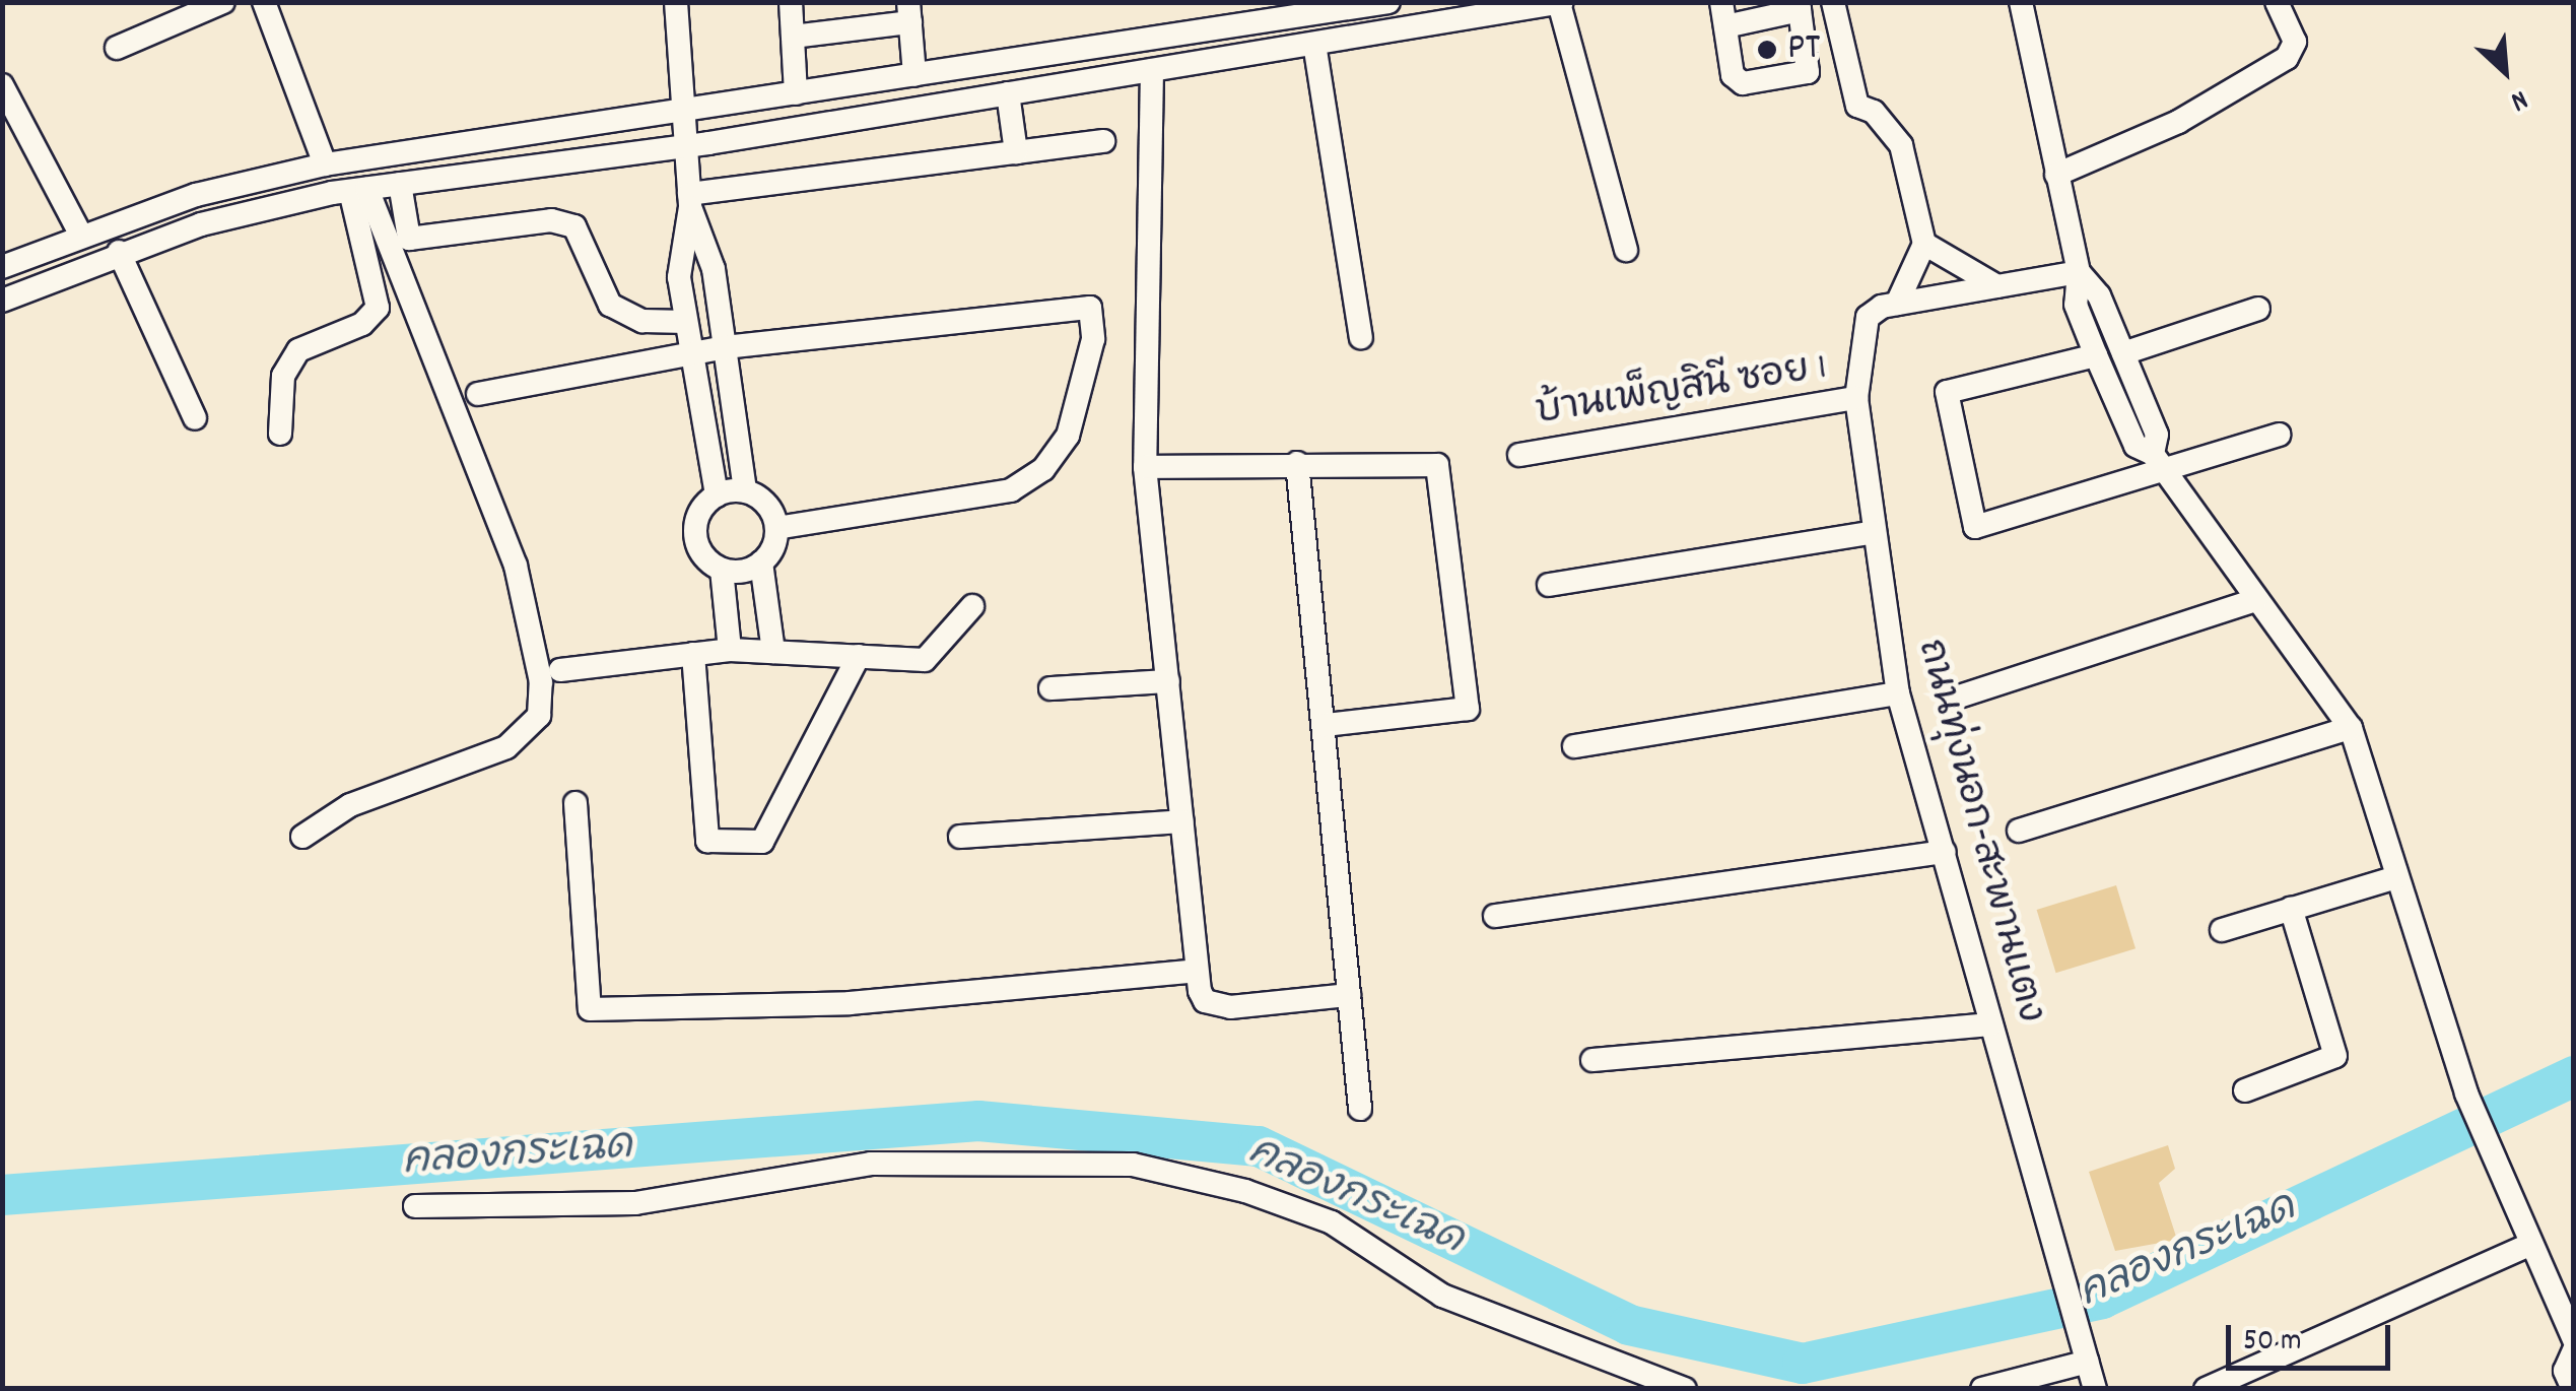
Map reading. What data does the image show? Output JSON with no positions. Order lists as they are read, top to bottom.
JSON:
{
  "streets": {
    "street": ["บ้านเพ็ญสินี ซอย 1", "ถนนทุ่งนอก-สะพานแตง"]
  },
  "crossings": [
    ["บ้านเพ็ญสินี ซอย 1", "ถนนทุ่งนอก-สะพานแตง"]
  ],
  "water": ["คลองกระเฉด"],
  "places": ["PT"],
  "scale_bar": "50 m",
  "north": "bottom right"
}
